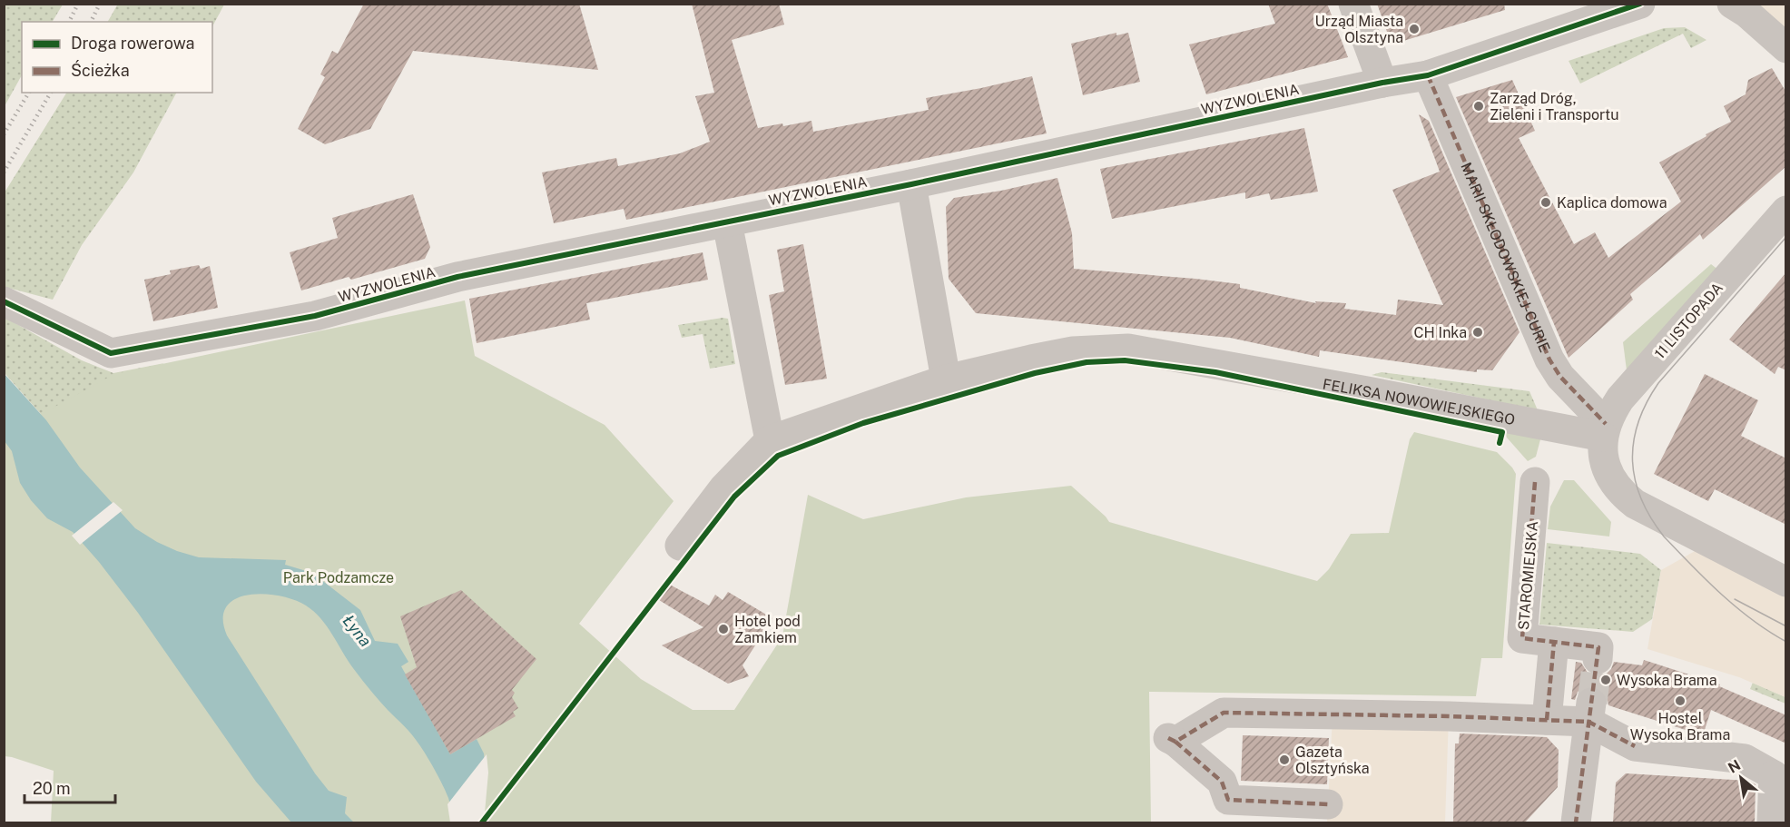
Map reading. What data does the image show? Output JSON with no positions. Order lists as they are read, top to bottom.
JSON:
{
  "streets": {
    "street": [
      "WYZWOLENIA",
      "MARII SKŁODOWSKIEJ-CURIE",
      "11 LISTOPADA",
      "FELIKSA NOWOWIEJSKIEGO",
      "STAROMIEJSKA"
    ]
  },
  "crossings": [
    ["WYZWOLENIA", "MARII SKŁODOWSKIEJ-CURIE"],
    ["MARII SKŁODOWSKIEJ-CURIE", "11 LISTOPADA"],
    ["MARII SKŁODOWSKIEJ-CURIE", "FELIKSA NOWOWIEJSKIEGO"],
    ["11 LISTOPADA", "FELIKSA NOWOWIEJSKIEGO"]
  ],
  "water": ["Łyna"],
  "parks": ["Park Podzamcze"],
  "places": [
    "Urząd Miasta Olsztyna",
    "Zarząd Dróg, Zieleni i Transportu",
    "Kaplica domowa",
    "CH Inka",
    "Hotel pod Zamkiem",
    "Wysoka Brama",
    "Hostel Wysoka Brama",
    "Gazeta Olsztyńska"
  ],
  "legend": ["Droga rowerowa", "Ścieżka"],
  "scale_bar": "20 m",
  "north": "top left"
}
